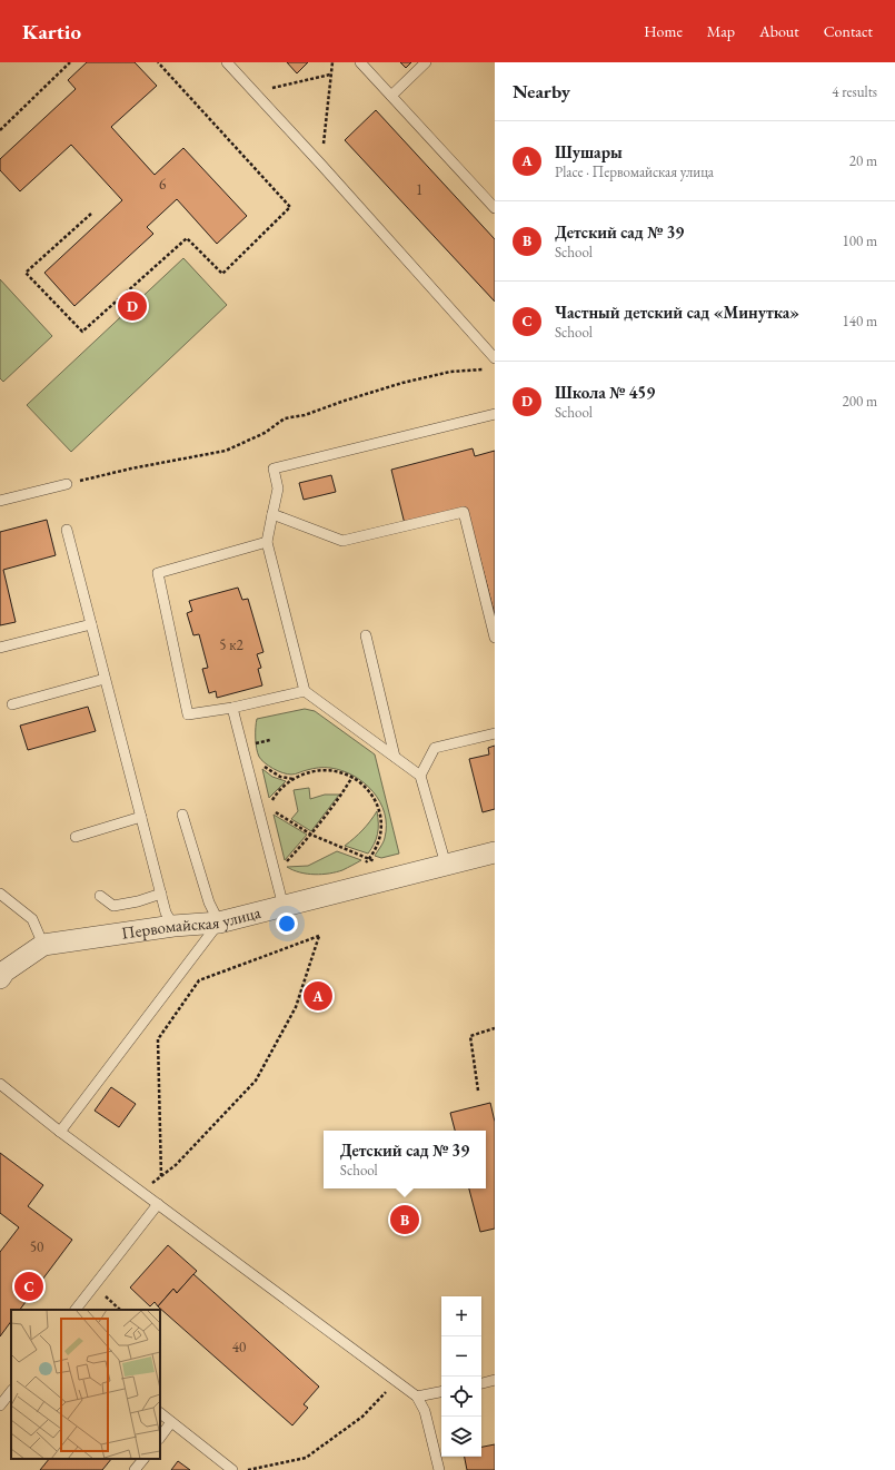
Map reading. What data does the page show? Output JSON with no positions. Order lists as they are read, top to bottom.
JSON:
{
  "streets": {
    "street": ["Первомайская улица"]
  },
  "house_numbers": [
    "6",
    "1",
    "5 к2",
    "50",
    "40"
  ],
  "page": {
    "header": "Kartio",
    "nav": [
      "Home",
      "Map",
      "About",
      "Contact"
    ],
    "heading": ["Nearby", "4 results"],
    "list": [
      {
        "mark": "A",
        "name": "Шушары",
        "note": "Place · Первомайская улица",
        "value": "20 m"
      },
      {
        "mark": "B",
        "name": "Детский сад № 39",
        "note": "School",
        "value": "100 m"
      },
      {
        "mark": "C",
        "name": "Частный детский сад «Минутка»",
        "note": "School",
        "value": "140 m"
      },
      {
        "mark": "D",
        "name": "Школа № 459",
        "note": "School",
        "value": "200 m"
      }
    ],
    "pins": [
      "D",
      "A",
      "B",
      "C"
    ],
    "popup": ["Детский сад № 39", "School"],
    "map_buttons": ["+", "−"]
  }
}
